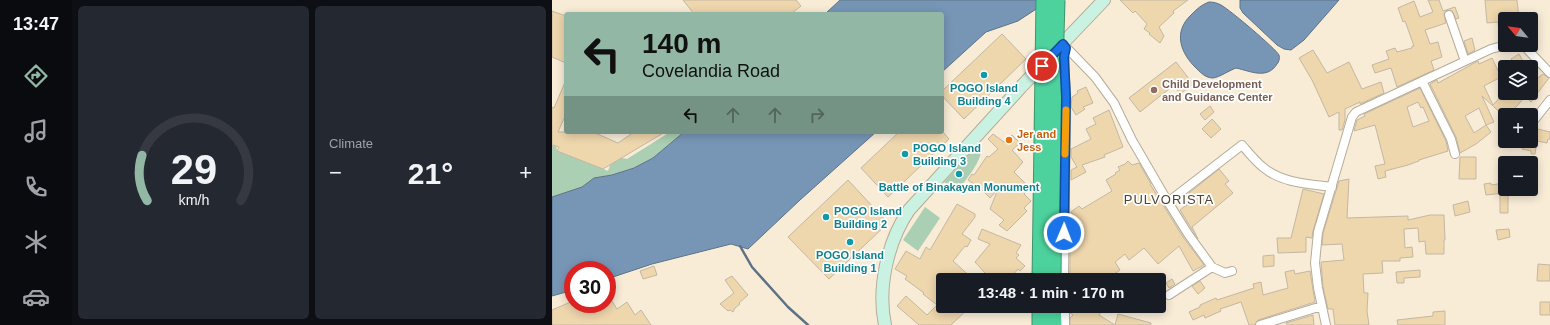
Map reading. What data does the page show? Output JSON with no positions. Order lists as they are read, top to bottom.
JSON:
{
  "districts": ["PULVORISTA"],
  "places": [
    "POGO Island Building 4",
    "Child Development and Guidance Center",
    "Jer and Jess",
    "POGO Island Building 3",
    "Battle of Binakayan Monument",
    "POGO Island Building 2",
    "POGO Island Building 1"
  ],
  "north": "top left",
  "page": {
    "tabs": "13:47",
    "tile": "Climate",
    "map_buttons": ["+", "−"],
    "turn": ["140 m", "Covelandia Road"],
    "heat": ["−", "21°", "+"],
    "limit": "30",
    "trip": "13:48 · 1 min · 170 m",
    "gauge": ["29", "km/h"]
  }
}
